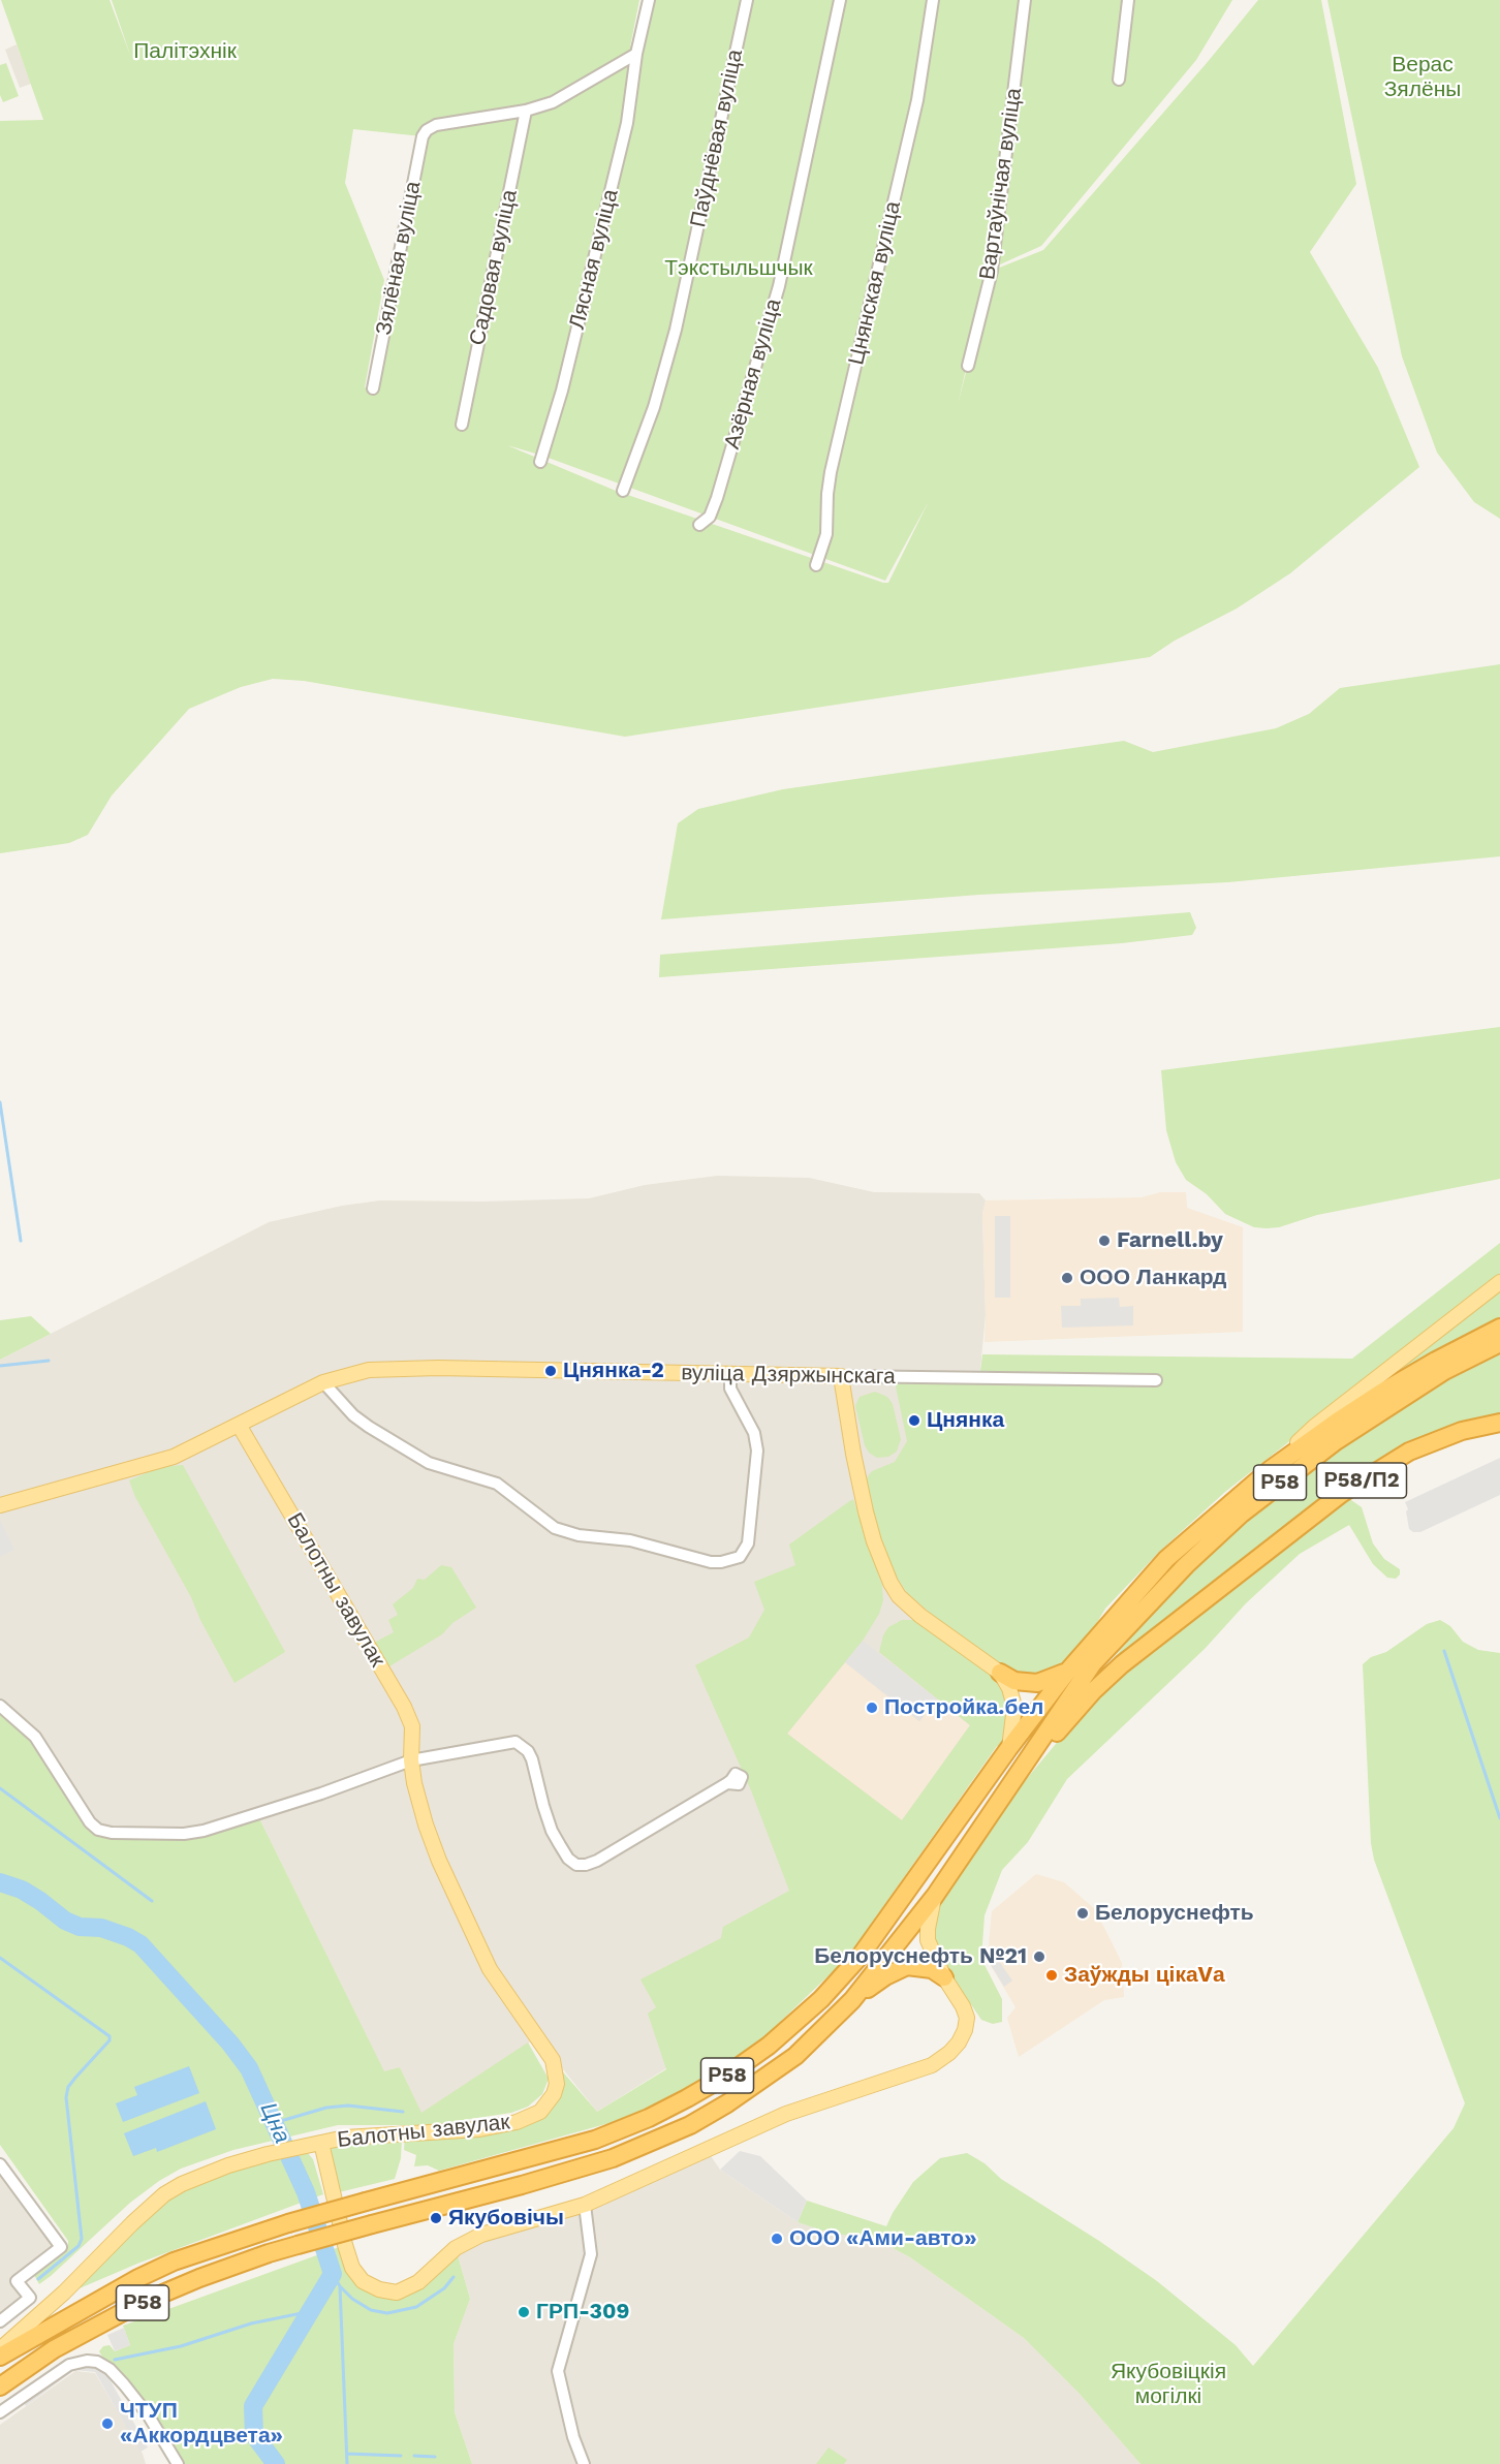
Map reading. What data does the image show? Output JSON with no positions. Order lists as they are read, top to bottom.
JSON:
{
  "streets": {
    "highway": ["Р58/П2", "Р58"],
    "main road": ["вуліца Дзяржынскага", "Балотны завулак"],
    "street": [
      "Паўднёвая вуліца",
      "Вартаўнічая вуліца",
      "Зялёная вуліца",
      "Лясная вуліца",
      "Садовая вуліца",
      "Цнянская вуліца",
      "Азёрная вуліца"
    ]
  },
  "crossings": [
    ["Зялёная вуліца", "Садовая вуліца"],
    ["вуліца Дзяржынскага", "Балотны завулак"],
    ["Р58/П2", "Р58"]
  ],
  "water": ["Цна"],
  "parks": [
    "Палітэхнік",
    "Верас Зялёны",
    "Тэкстыльшчык",
    "Якубовіцкія могілкі"
  ],
  "places": [
    "Farnell.by",
    "ООО Ланкард",
    "Цнянка-2",
    "Цнянка",
    "Постройка.бел",
    "Белоруснефть",
    "Белоруснефть №21",
    "Заўжды цікаVа",
    "Якубовічы",
    "ООО «Ами-авто»",
    "ГРП-309",
    "ЧТУП «Аккордцвета»"
  ]
}
